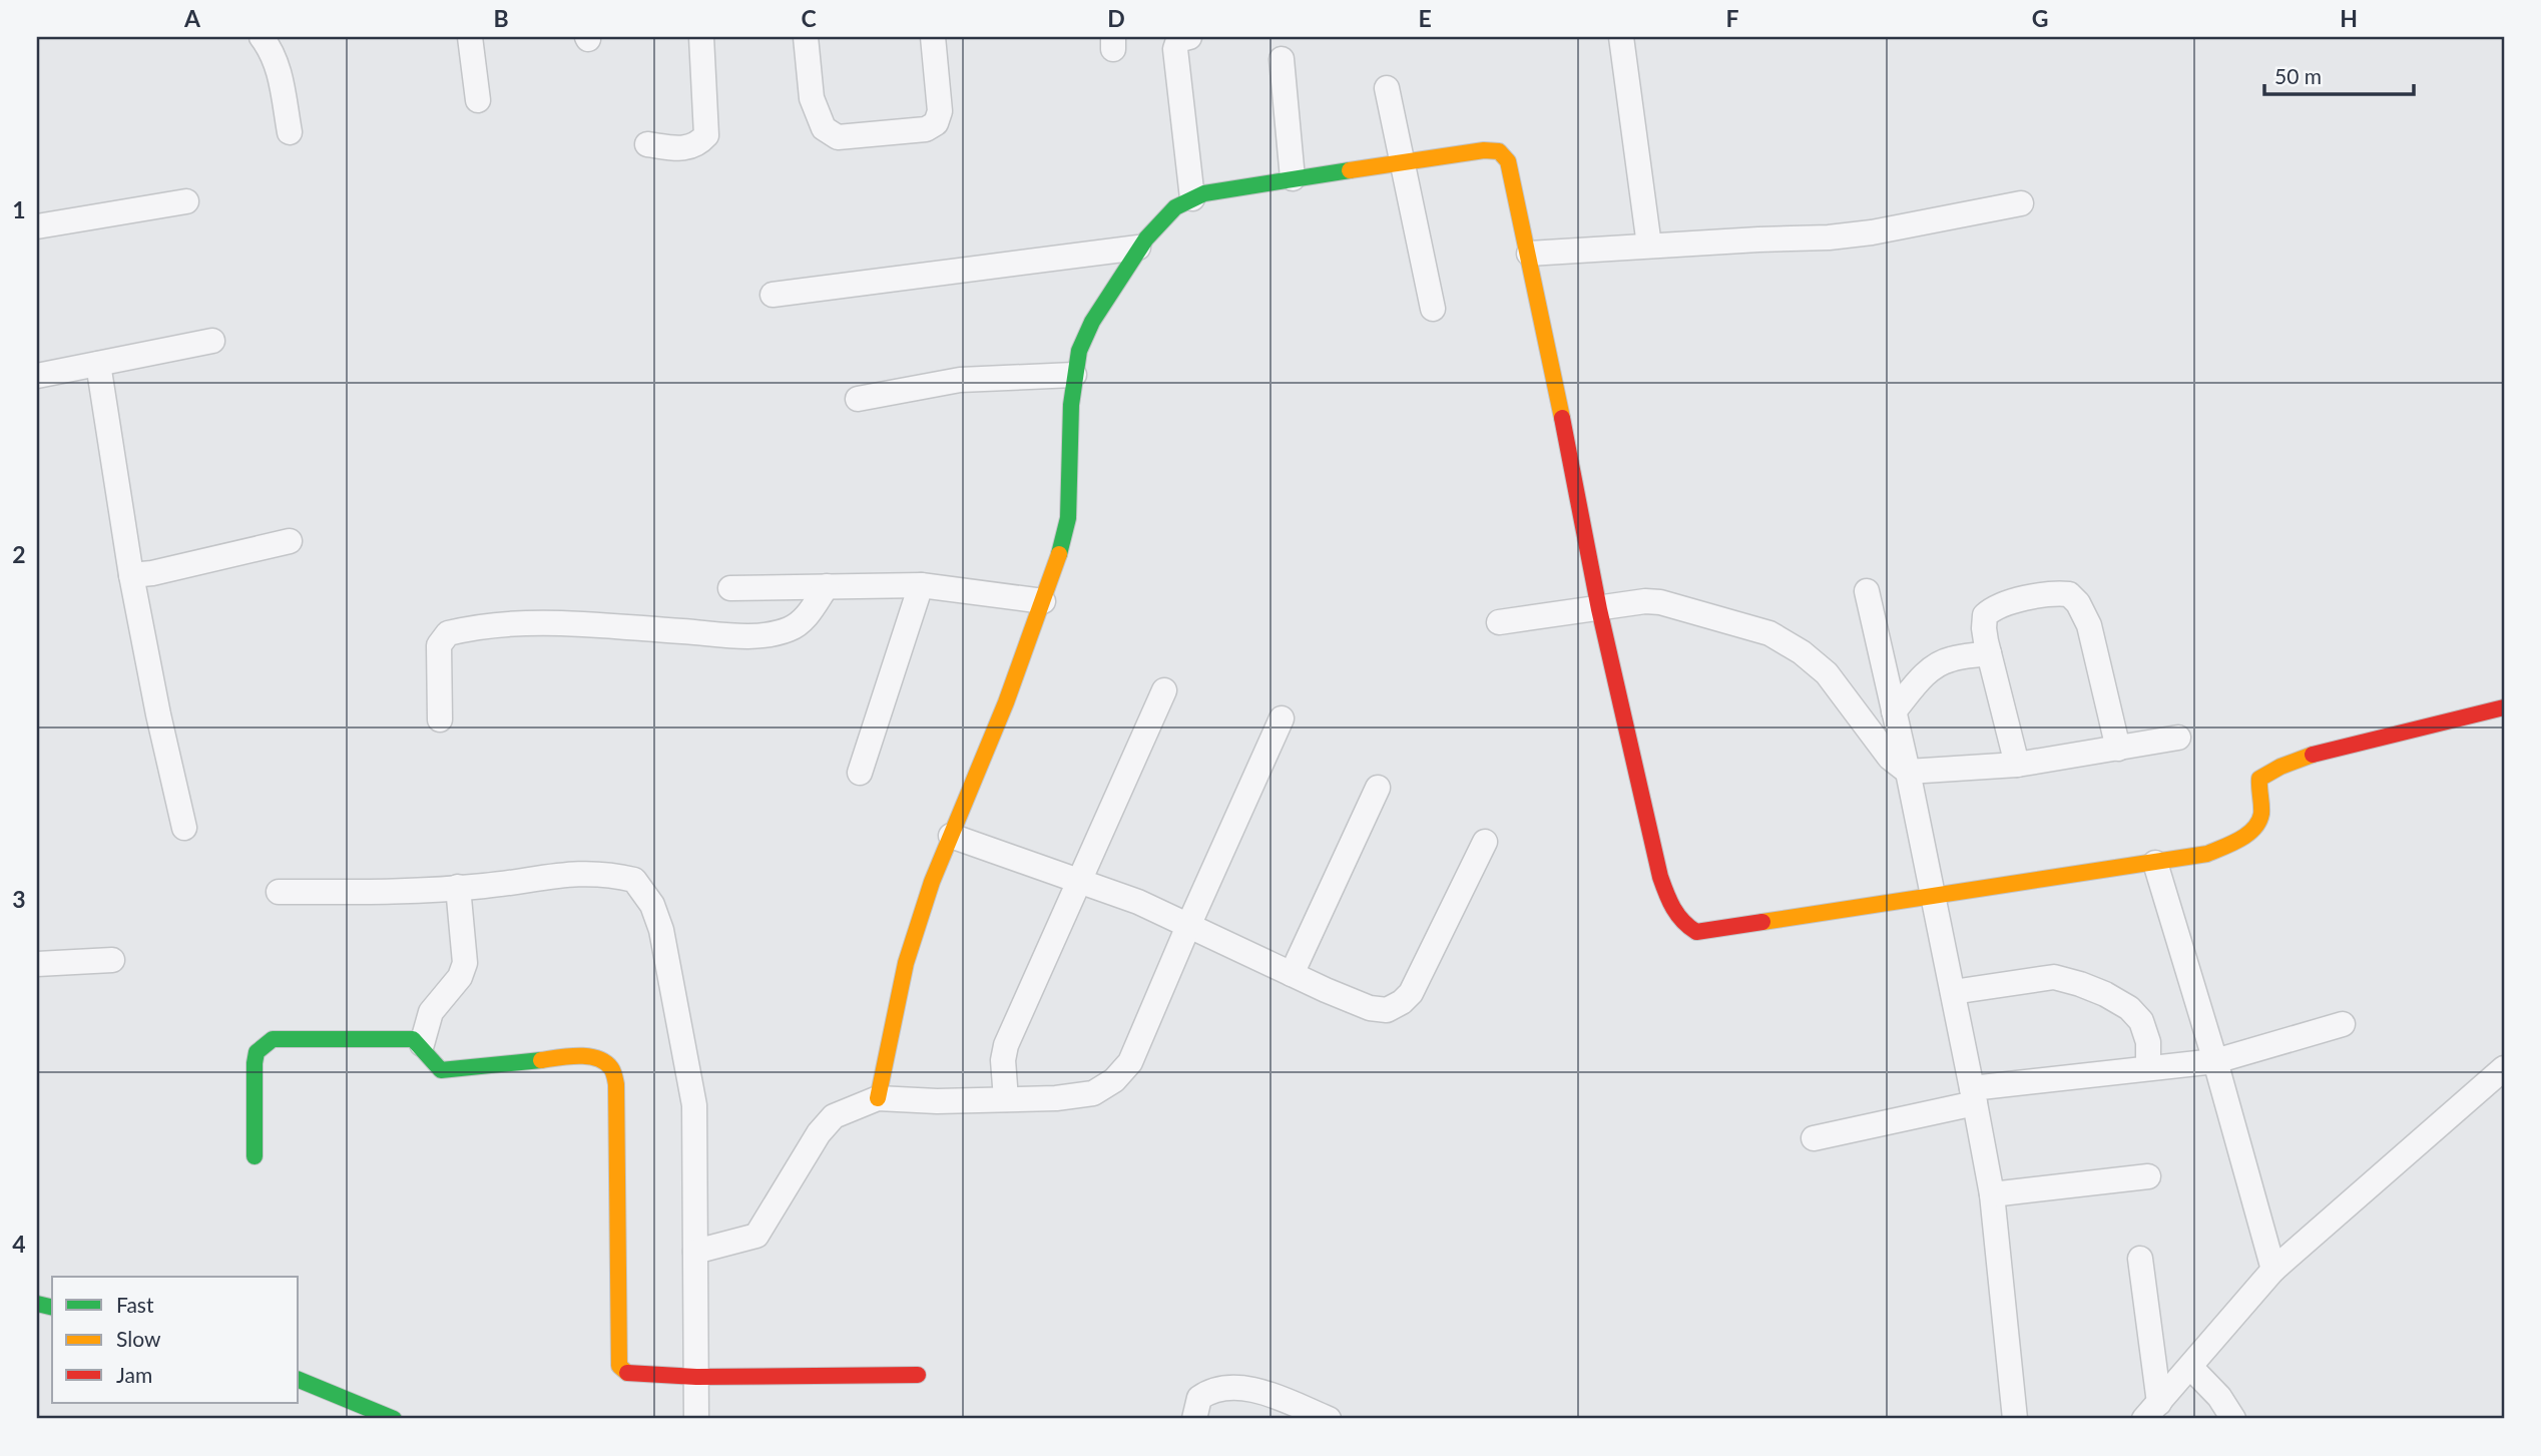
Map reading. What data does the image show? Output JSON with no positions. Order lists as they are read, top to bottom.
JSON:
{
  "legend": ["Fast", "Slow", "Jam"],
  "scale_bar": "50 m",
  "grid": {
    "columns": [
      "A",
      "B",
      "C",
      "D",
      "E",
      "F",
      "G",
      "H"
    ],
    "rows": [
      "1",
      "2",
      "3",
      "4"
    ]
  }
}
